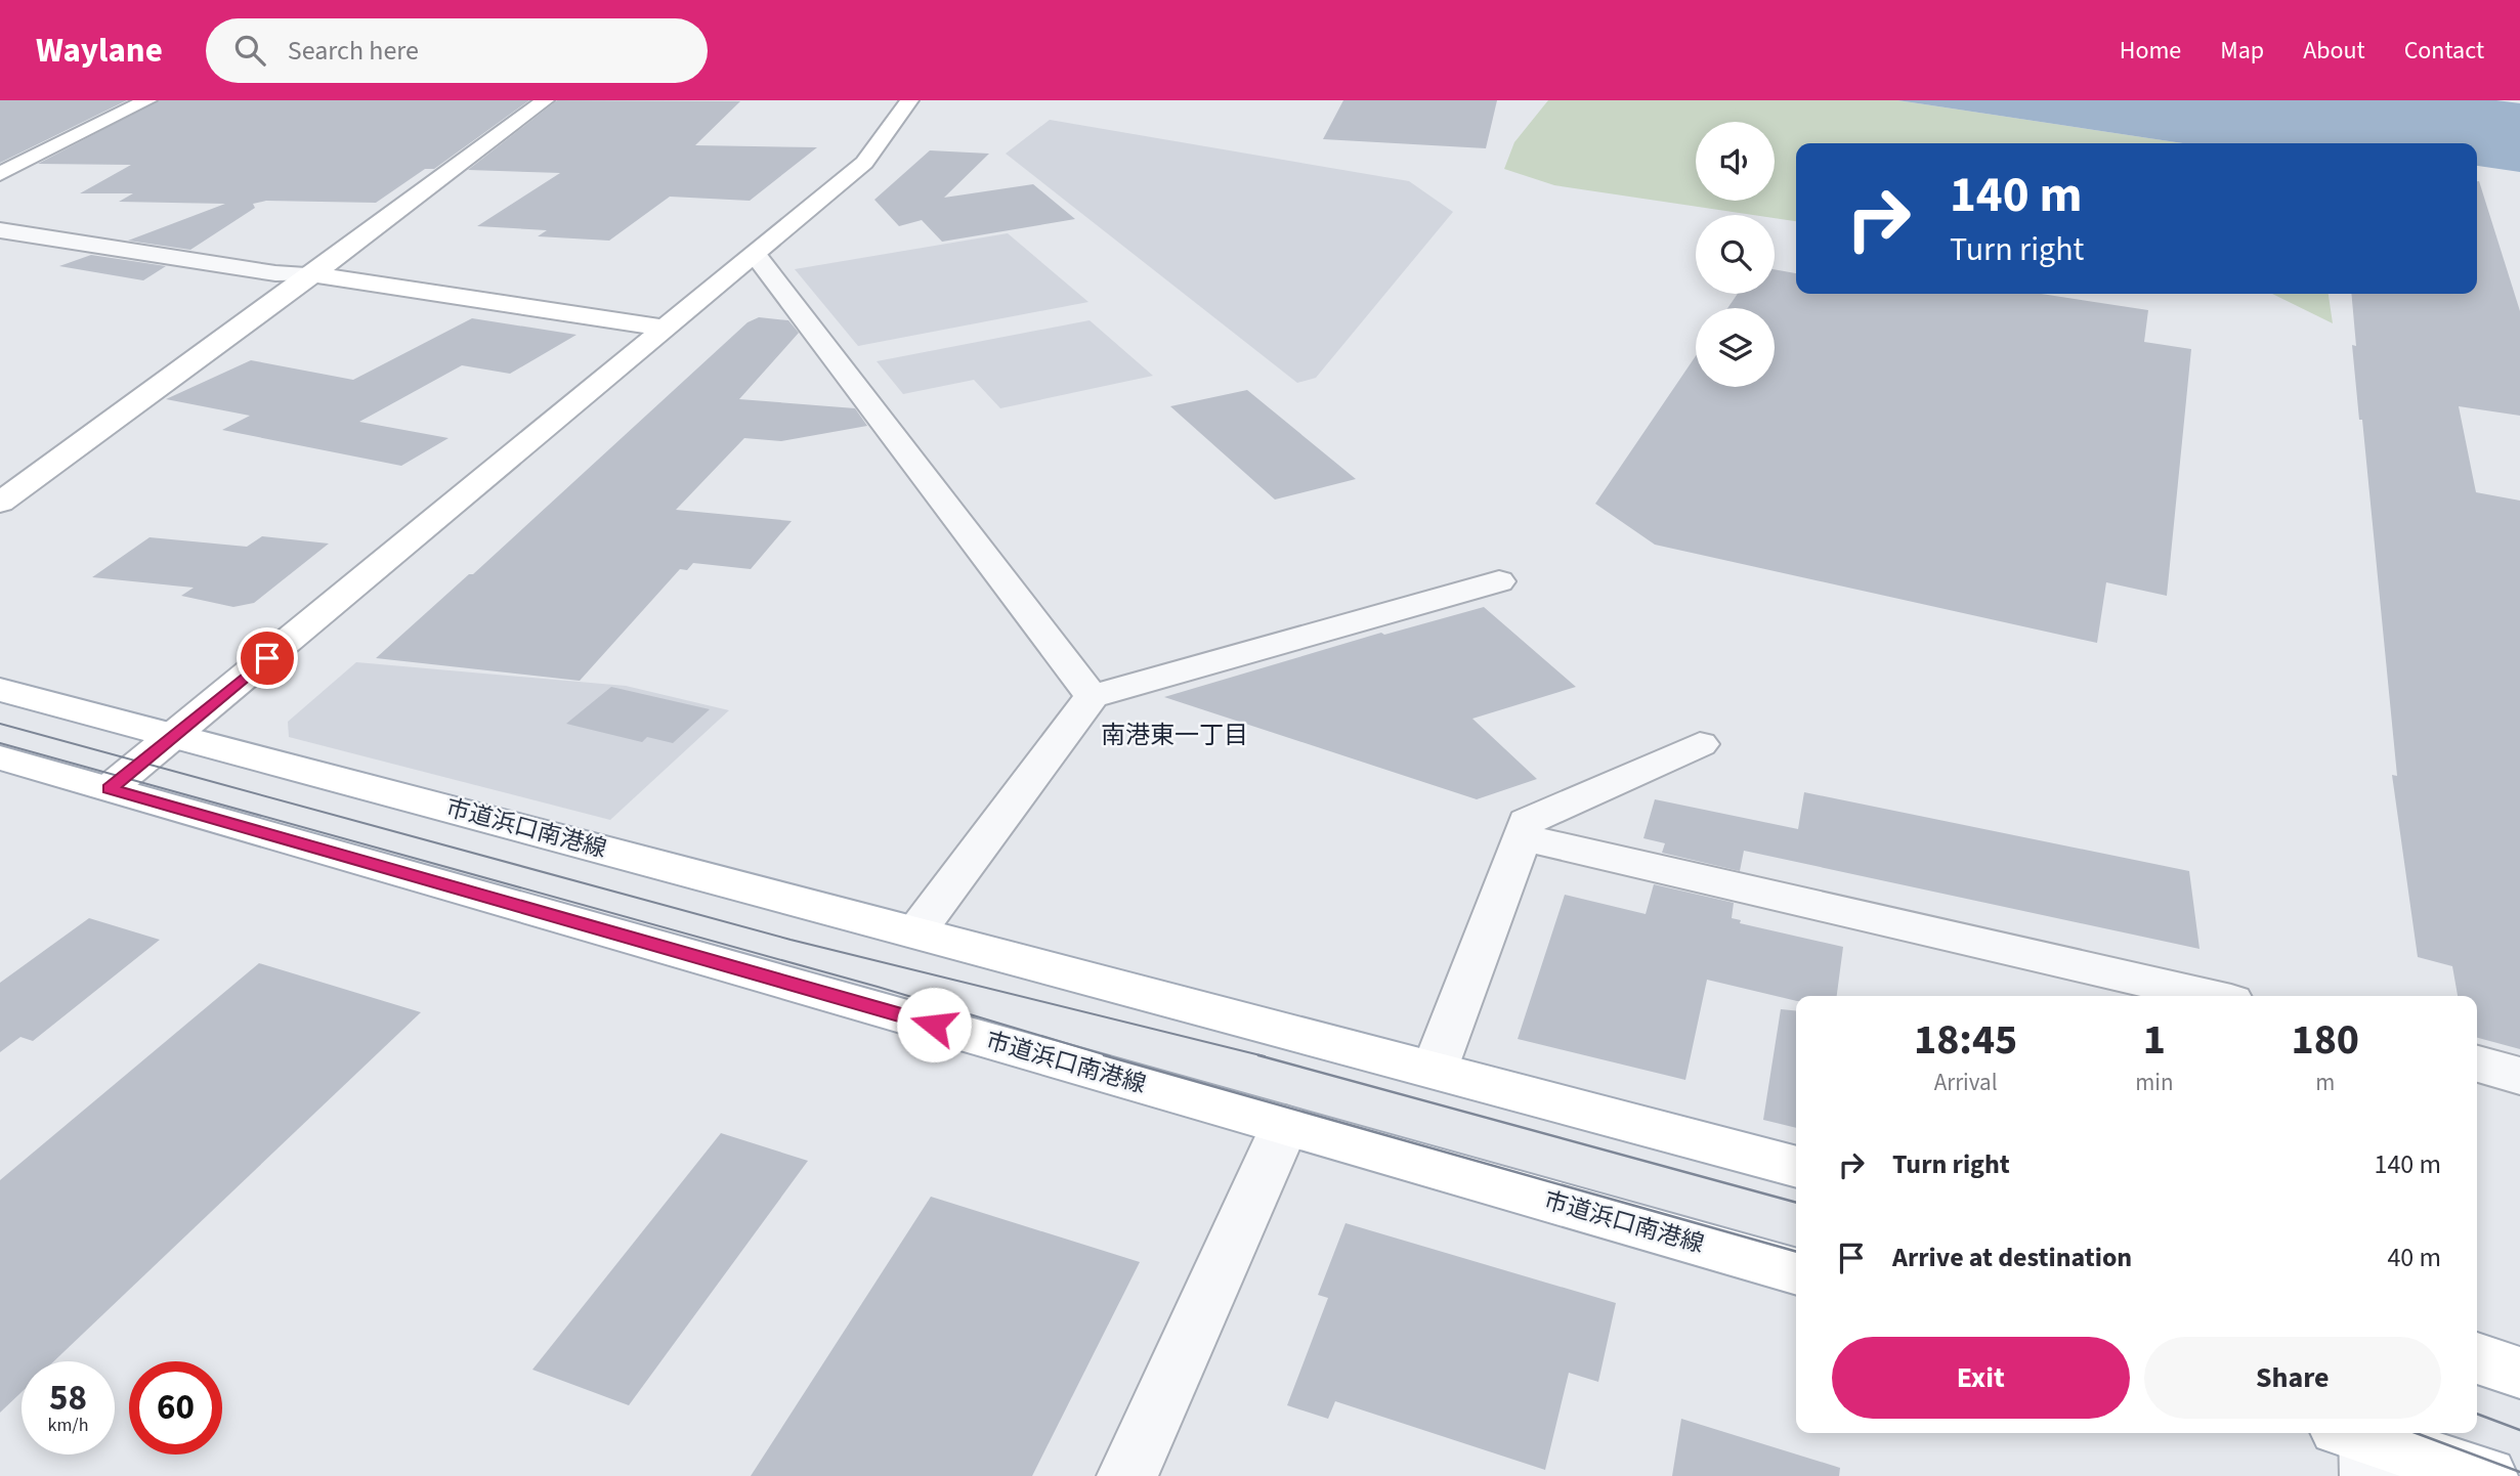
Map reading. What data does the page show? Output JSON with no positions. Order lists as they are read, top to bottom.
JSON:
{
  "streets": {
    "street": ["市道浜口南港線"]
  },
  "districts": ["南港東一丁目"],
  "page": {
    "header": "Waylane",
    "search": "Search here",
    "nav": [
      "Home",
      "Map",
      "About",
      "Contact"
    ],
    "turn": ["140 m", "Turn right"],
    "eta": [
      "18:45",
      "Arrival",
      "1",
      "min",
      "180",
      "m"
    ],
    "list": [
      {
        "name": "Turn right",
        "value": "140 m"
      },
      {
        "name": "Arrive at destination",
        "value": "40 m"
      }
    ],
    "buttons": ["Exit", "Share"],
    "speed": "58 km/h",
    "limit": "60"
  }
}
